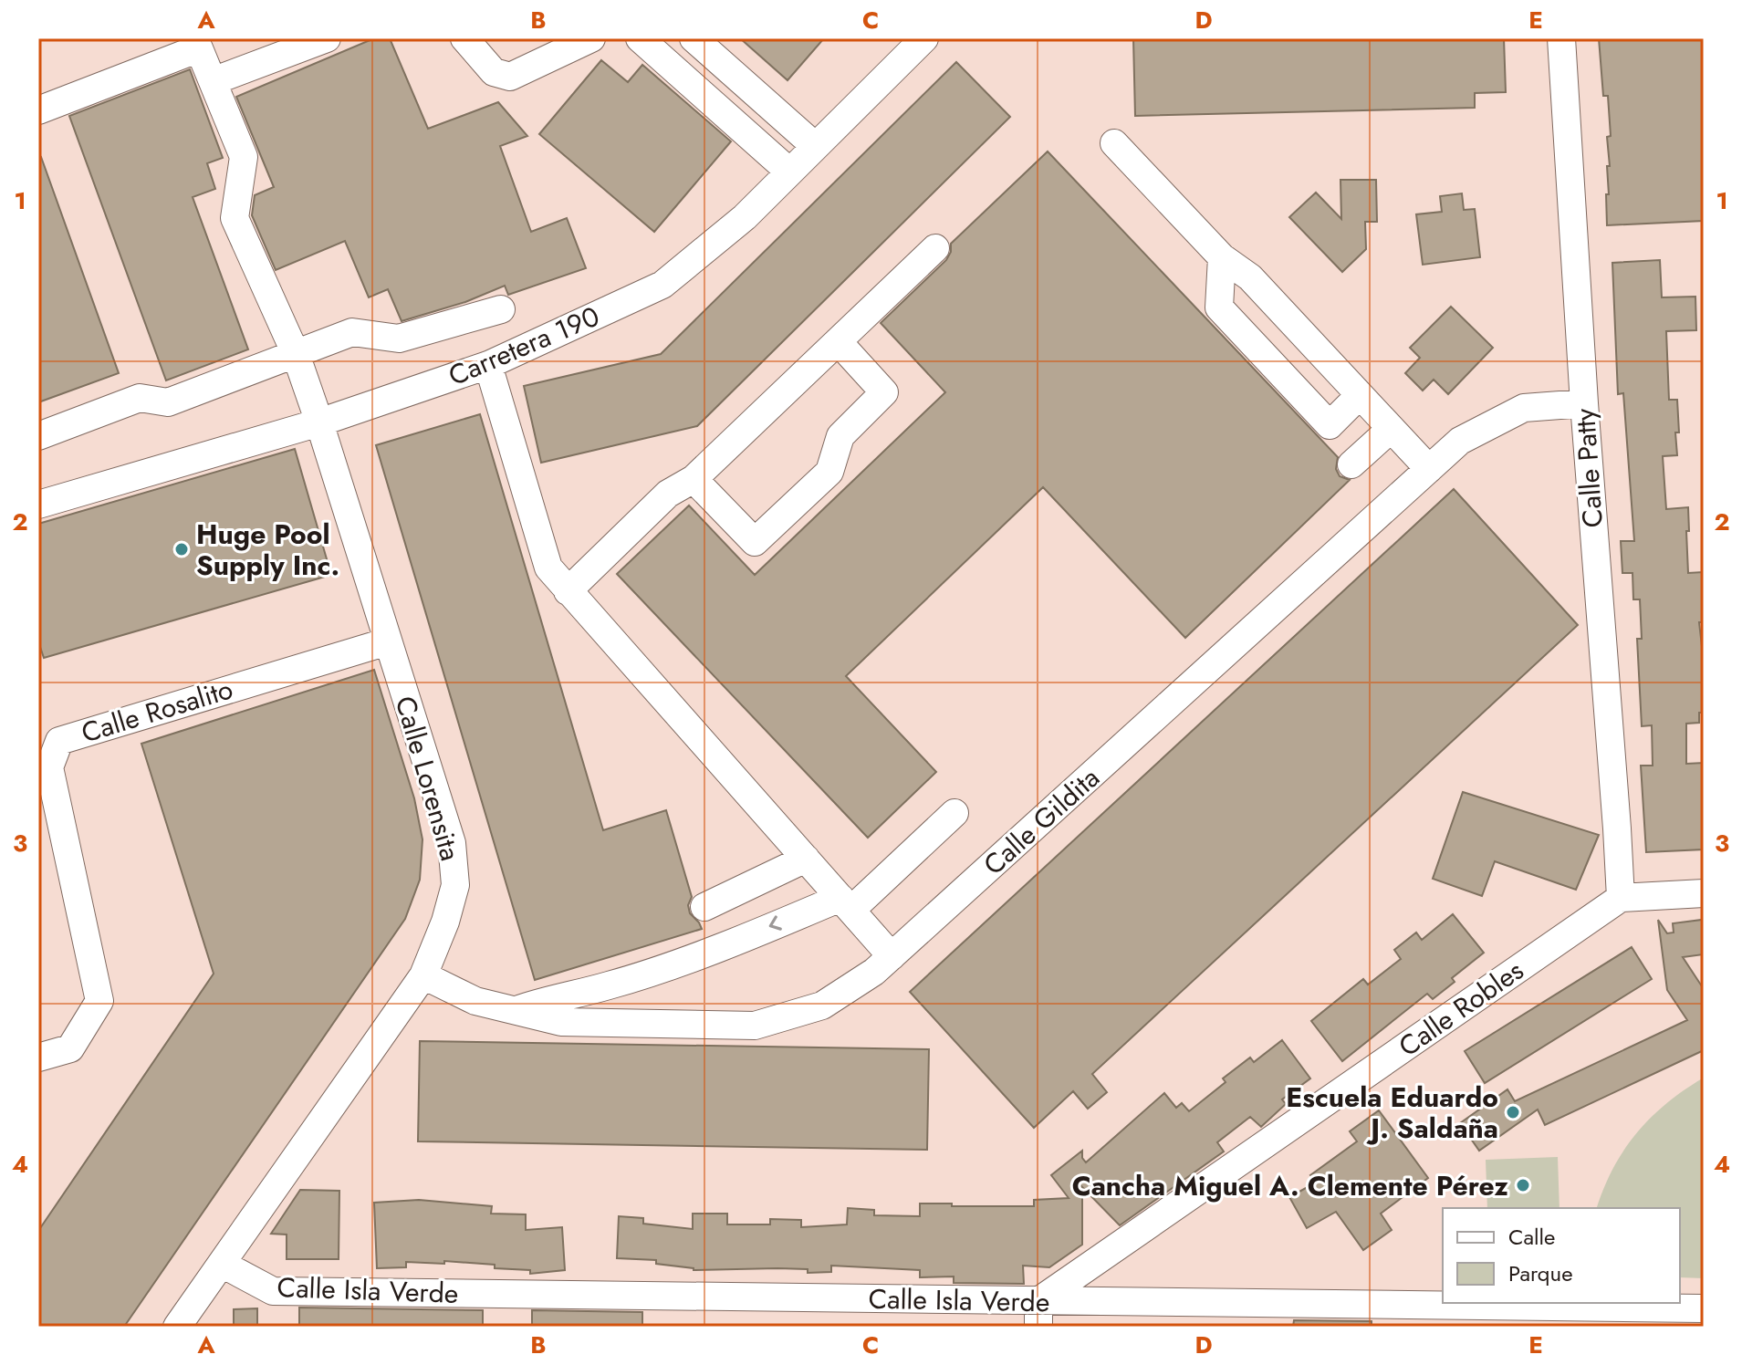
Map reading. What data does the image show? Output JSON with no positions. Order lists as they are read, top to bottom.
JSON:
{
  "streets": {
    "street": [
      "Carretera 190",
      "Calle Patty",
      "Calle Rosalito",
      "Calle Lorensita",
      "Calle Gildita",
      "Calle Robles",
      "Calle Isla Verde"
    ]
  },
  "crossings": [
    ["Carretera 190", "Calle Lorensita"],
    ["Calle Patty", "Calle Gildita"],
    ["Calle Patty", "Calle Robles"],
    ["Calle Rosalito", "Calle Lorensita"],
    ["Calle Lorensita", "Calle Gildita"],
    ["Calle Lorensita", "Calle Isla Verde"],
    ["Calle Robles", "Calle Isla Verde"]
  ],
  "places": ["Huge Pool Supply Inc.", "Escuela Eduardo J. Saldaña", "Cancha Miguel A. Clemente Pérez"],
  "legend": ["Calle", "Parque"],
  "grid": {
    "columns": [
      "A",
      "B",
      "C",
      "D",
      "E"
    ],
    "rows": [
      "1",
      "2",
      "3",
      "4"
    ]
  }
}
